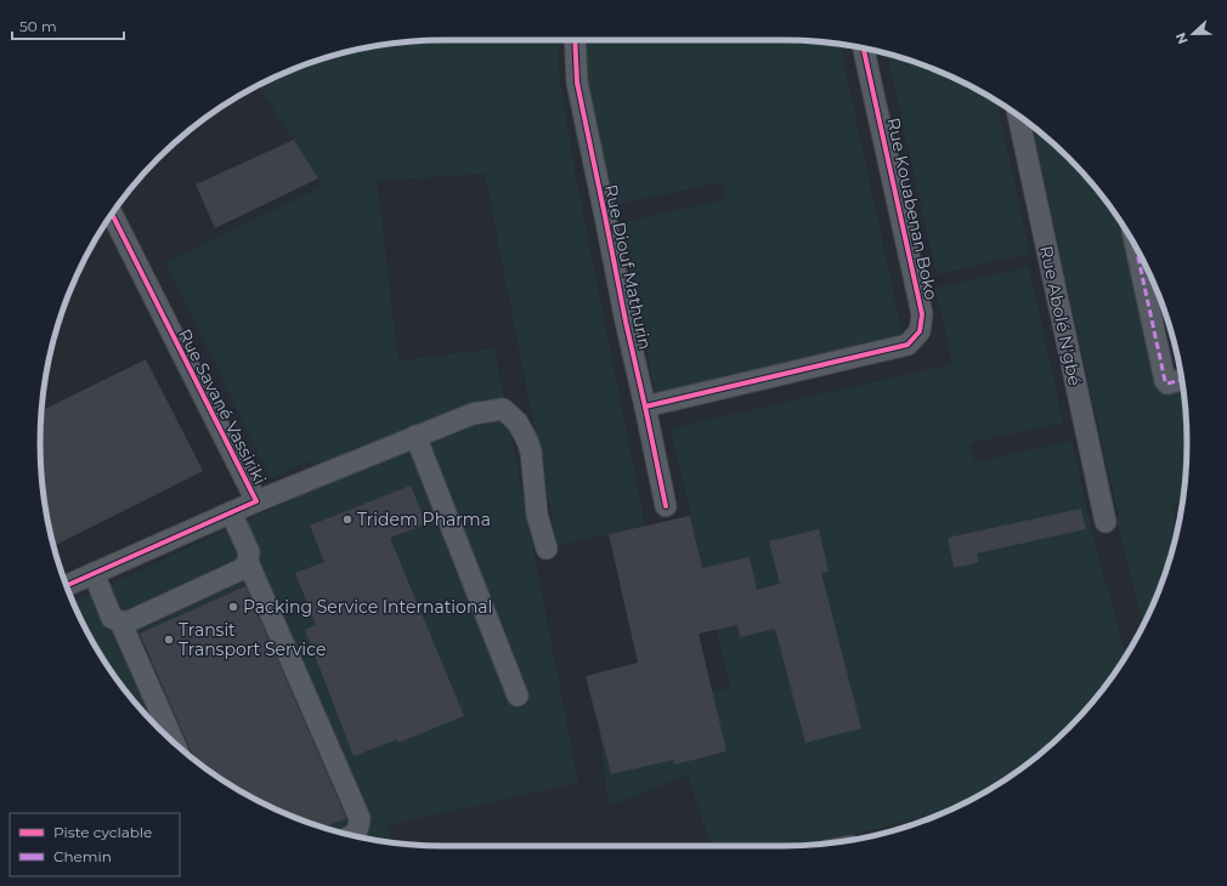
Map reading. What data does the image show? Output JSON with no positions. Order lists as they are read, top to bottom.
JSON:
{
  "streets": {
    "street": [
      "Rue Kouabenan Boko",
      "Rue Diouf Mathurin",
      "Rue Abolé N'gbé",
      "Rue Savané Vassiriki"
    ]
  },
  "crossings": [
    ["Rue Kouabenan Boko", "Rue Diouf Mathurin"]
  ],
  "places": ["Tridem Pharma", "Packing Service International", "Transit Transport Service"],
  "legend": ["Piste cyclable", "Chemin"],
  "scale_bar": "50 m",
  "north": "left"
}
